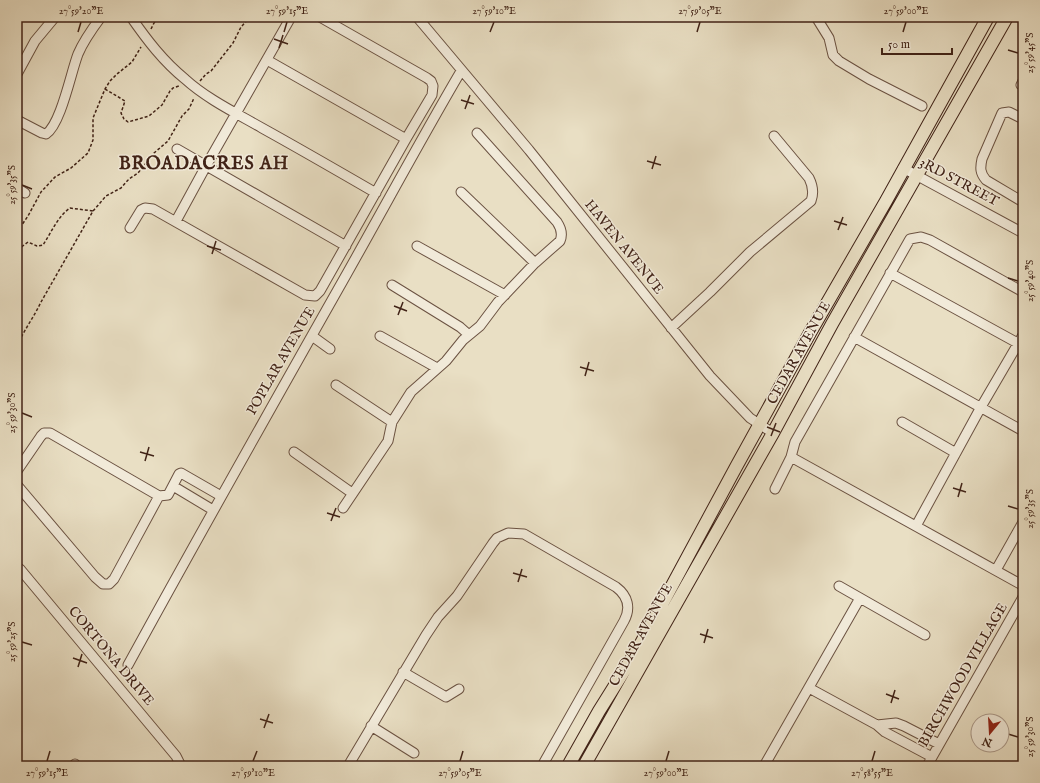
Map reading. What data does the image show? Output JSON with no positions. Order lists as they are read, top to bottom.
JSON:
{
  "streets": {
    "main road": ["CEDAR AVENUE"],
    "street": [
      "3RD STREET",
      "HAVEN AVENUE",
      "POPLAR AVENUE",
      "CORTONA DRIVE",
      "BIRCHWOOD VILLAGE"
    ]
  },
  "crossings": [
    ["3RD STREET", "CEDAR AVENUE"],
    ["HAVEN AVENUE", "CEDAR AVENUE"],
    ["HAVEN AVENUE", "POPLAR AVENUE"]
  ],
  "districts": ["BROADACRES AH"],
  "scale_bar": "50 m",
  "north": "bottom",
  "coordinates": [
    "27°59'20\"E",
    "27°59'15\"E",
    "27°59'10\"E",
    "27°59'05\"E",
    "27°59'00\"E",
    "25°59'45\"S",
    "25°59'35\"S",
    "25°59'40\"S",
    "25°59'30\"S",
    "25°59'25\"S",
    "27°58'55\"E"
  ]
}
